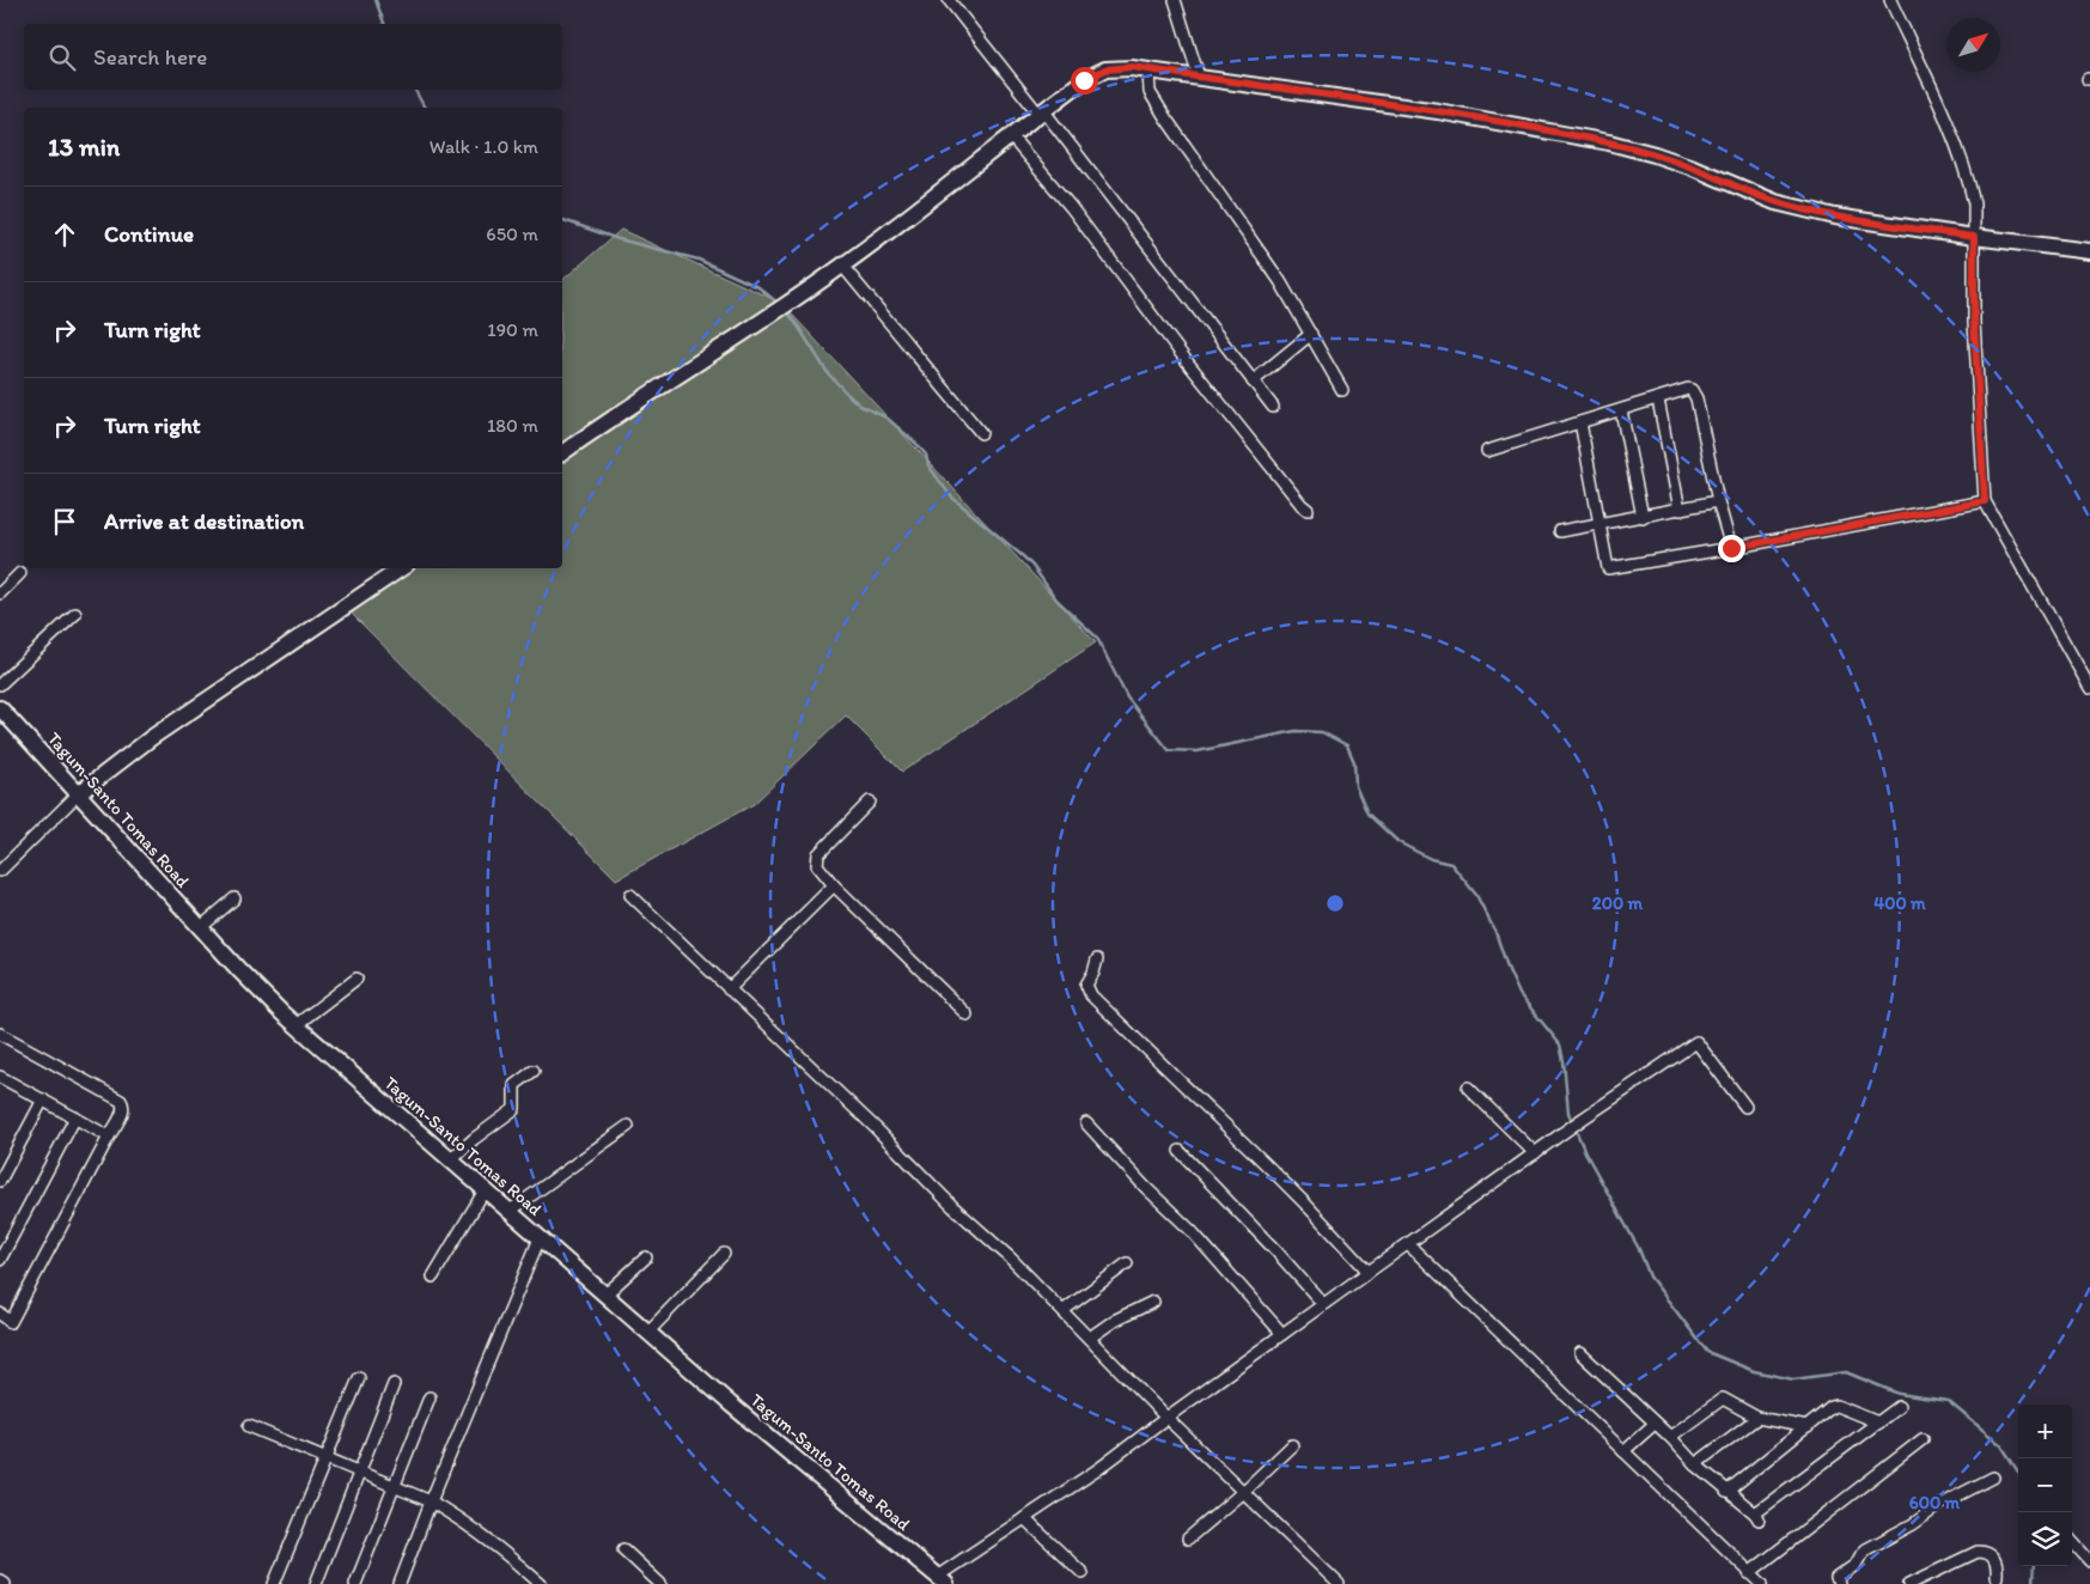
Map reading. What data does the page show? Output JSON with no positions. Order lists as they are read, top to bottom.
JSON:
{
  "streets": {
    "street": ["Tagum-Santo Tomas Road"]
  },
  "north": "top right",
  "page": {
    "search": "Search here",
    "heading": ["13 min", "Walk · 1.0 km"],
    "list": [
      ["Continue", "650 m"],
      ["Turn right", "190 m"],
      ["Turn right", "180 m"],
      "Arrive at destination"
    ],
    "map_buttons": ["+", "−"]
  },
  "rings": ["200 m", "400 m", "600 m"]
}
